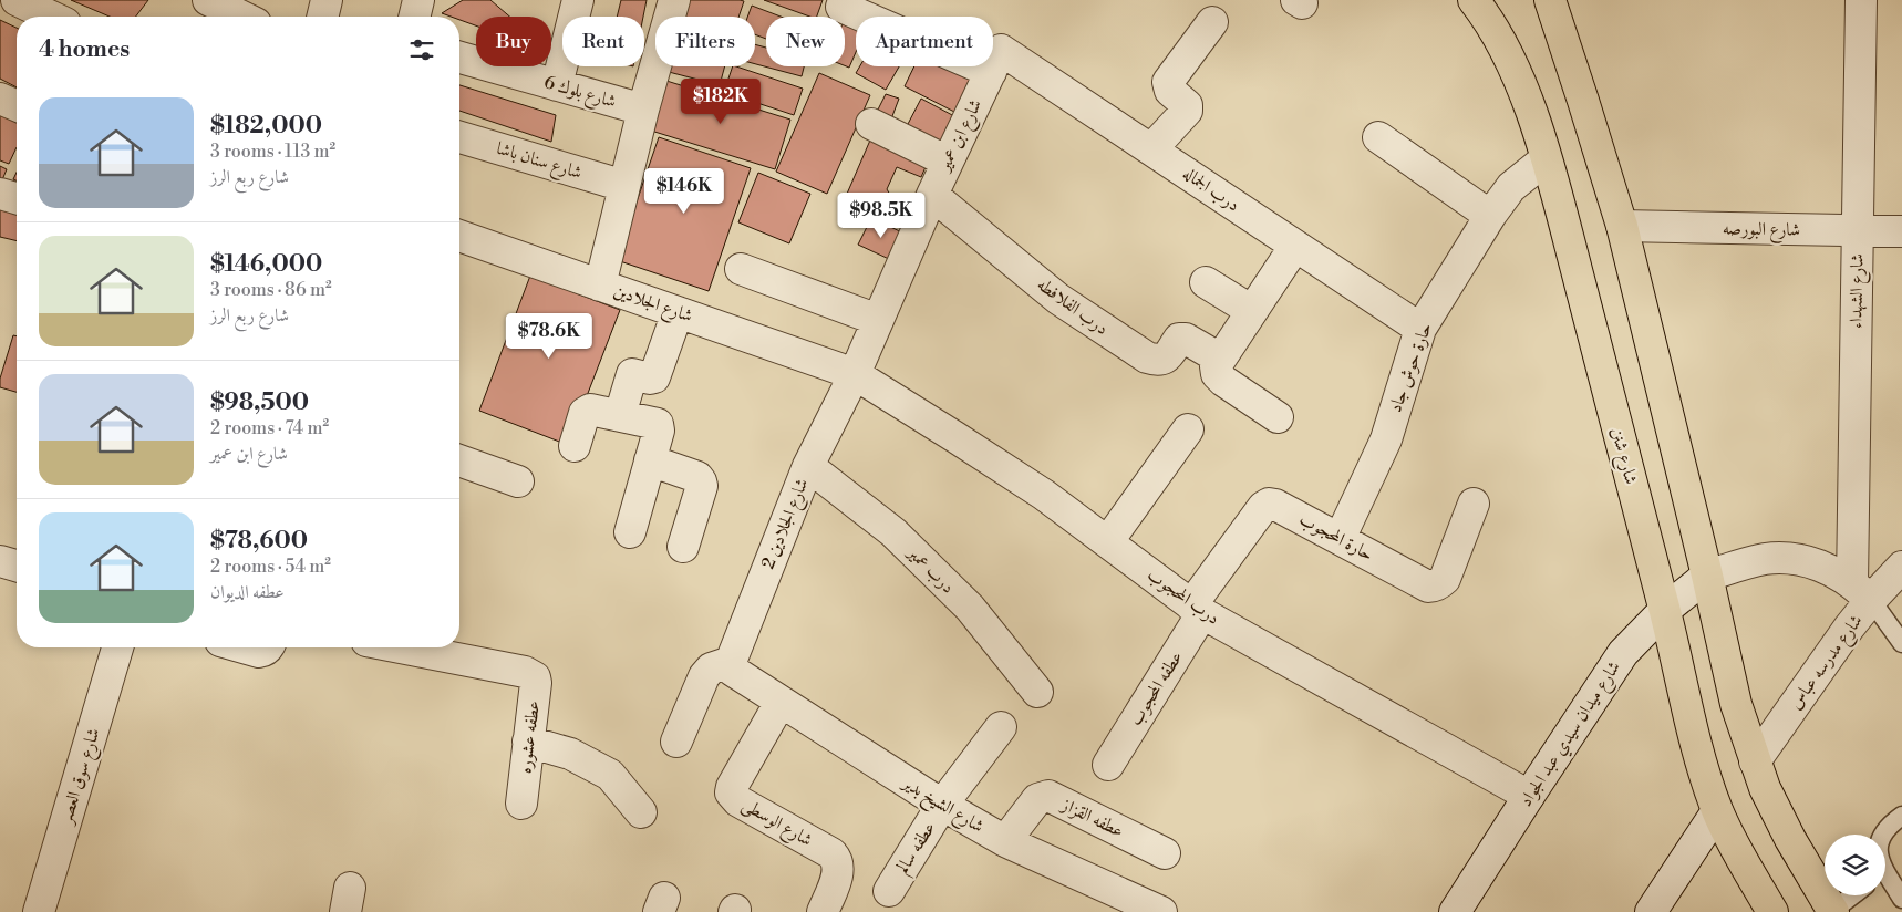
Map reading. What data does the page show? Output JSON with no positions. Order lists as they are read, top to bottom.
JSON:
{
  "streets": {
    "main road": ["شارع شنن"],
    "street": [
      "شارع بلوك 6",
      "شارع ابن عمير",
      "شارع سنان باشا",
      "درب الجماله",
      "شارع البورصه",
      "شارع الشهداء",
      "شارع الجلادين",
      "درب الفلافطه",
      "حارة حوش جاد",
      "شارع الجلادين 2",
      "حارة المحجوب",
      "درب عمير",
      "درب المحجوب",
      "شارع مدرسه عباس",
      "عطفه المحجوب",
      "شارع ميدان سيدي عبد الجواد",
      "عطفه عشوره",
      "شارع سوق العصر",
      "شارع الشيخ بدير",
      "عطفه القزاز",
      "شارع الوسطى",
      "عطفه سالم"
    ]
  },
  "crossings": [
    ["شارع ابن عمير", "درب الجماله"],
    ["شارع ابن عمير", "شارع الجلادين"],
    ["شارع ابن عمير", "درب الفلافطه"],
    ["شارع ابن عمير", "شارع الجلادين 2"],
    ["شارع ابن عمير", "درب المحجوب"],
    ["درب الجماله", "حارة حوش جاد"],
    ["شارع البورصه", "شارع الشهداء"],
    ["شارع الشهداء", "شارع مدرسه عباس"],
    ["شارع الجلادين", "شارع الجلادين 2"],
    ["شارع الجلادين", "درب المحجوب"],
    ["حارة حوش جاد", "شارع شنن"],
    ["حارة حوش جاد", "حارة المحجوب"],
    ["شارع شنن", "شارع ميدان سيدي عبد الجواد"],
    ["شارع الجلادين 2", "درب عمير"],
    ["شارع الجلادين 2", "درب المحجوب"],
    ["شارع الجلادين 2", "شارع الشيخ بدير"],
    ["حارة المحجوب", "درب المحجوب"],
    ["حارة المحجوب", "عطفه المحجوب"],
    ["درب المحجوب", "عطفه المحجوب"],
    ["درب المحجوب", "شارع ميدان سيدي عبد الجواد"],
    ["شارع الشيخ بدير", "عطفه القزاز"],
    ["شارع الشيخ بدير", "شارع الوسطى"],
    ["شارع الشيخ بدير", "عطفه سالم"]
  ],
  "page": {
    "chip": [
      "Buy",
      "Rent",
      "Filters",
      "New",
      "Apartment"
    ],
    "heading": "4 homes",
    "price": [
      "$182K",
      "$146K",
      "$98.5K",
      "$78.6K"
    ],
    "list": [
      {
        "name": "$182,000",
        "note": "3 rooms · 113 m² · شارع ربع الرز"
      },
      {
        "name": "$146,000",
        "note": "3 rooms · 86 m² · شارع ربع الرز"
      },
      {
        "name": "$98,500",
        "note": "2 rooms · 74 m² · شارع ابن عمير"
      },
      {
        "name": "$78,600",
        "note": "2 rooms · 54 m² · عطفه الديوان"
      }
    ]
  }
}
